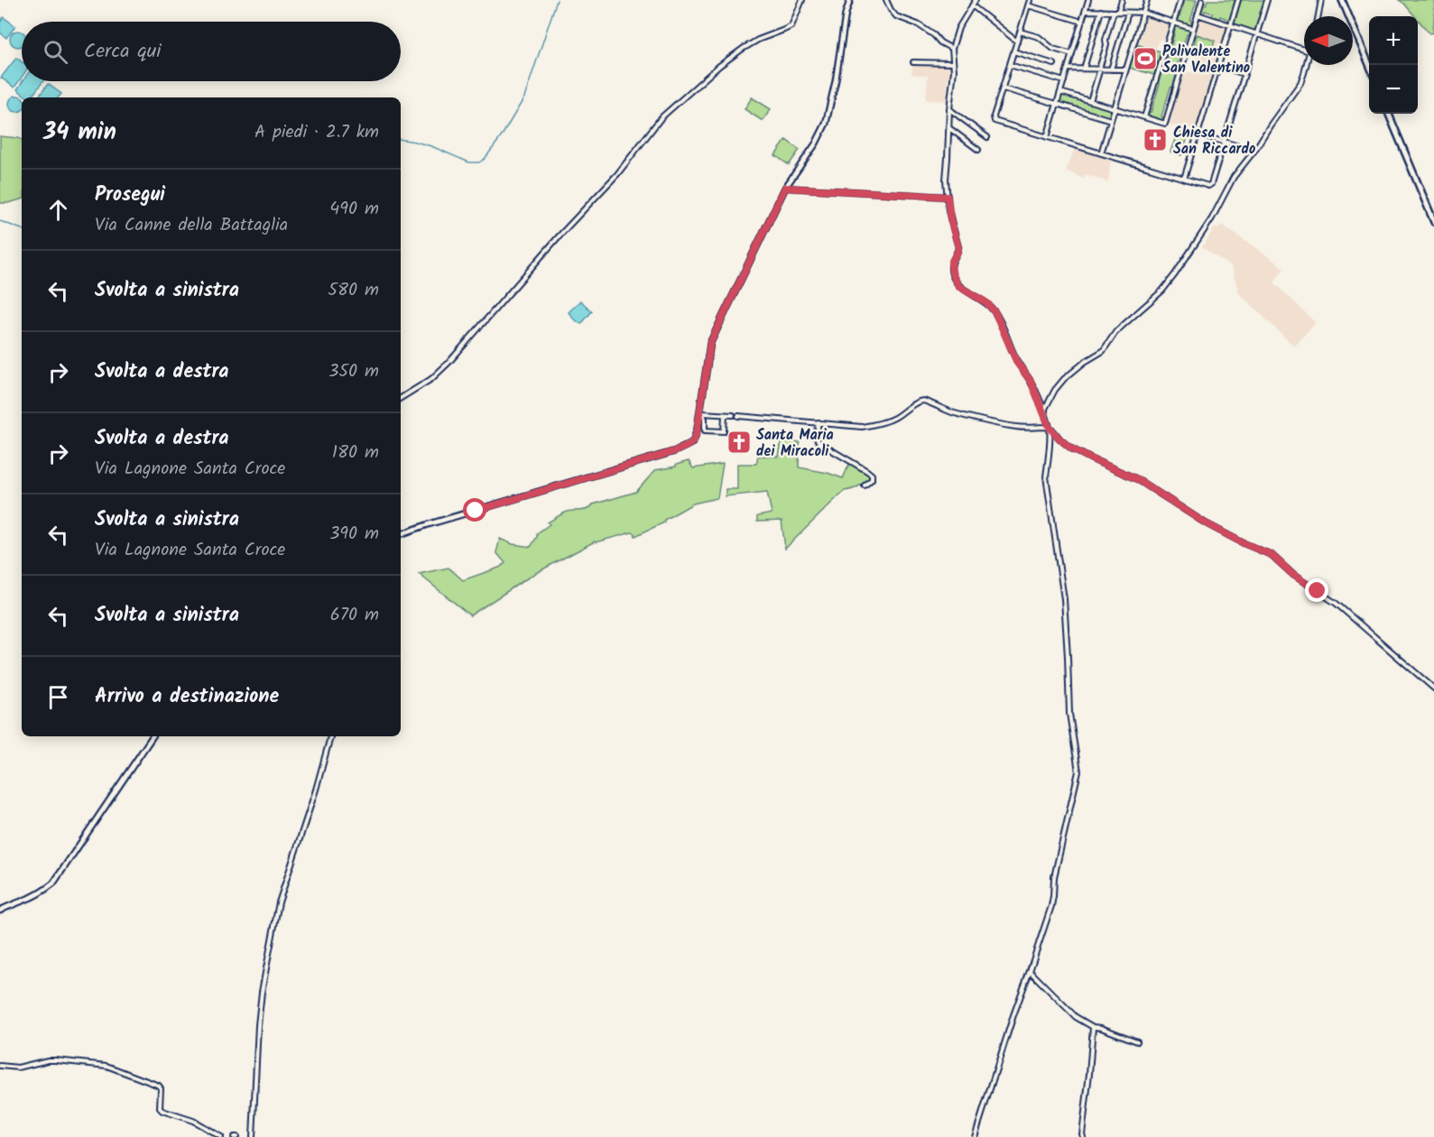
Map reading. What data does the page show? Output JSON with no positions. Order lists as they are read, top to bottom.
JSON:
{
  "places": {
    "sports": ["Polivalente San Valentino"],
    "church": ["Chiesa di San Riccardo", "Santa Maria dei Miracoli"]
  },
  "north": "left",
  "page": {
    "map_buttons": ["+", "−"],
    "search": "Cerca qui",
    "heading": ["34 min", "A piedi · 2.7 km"],
    "list": [
      ["Prosegui", "Via Canne della Battaglia", "490 m"],
      ["Svolta a sinistra", "580 m"],
      ["Svolta a destra", "350 m"],
      ["Svolta a destra", "Via Lagnone Santa Croce", "180 m"],
      ["Svolta a sinistra", "Via Lagnone Santa Croce", "390 m"],
      ["Svolta a sinistra", "670 m"],
      "Arrivo a destinazione"
    ]
  }
}
